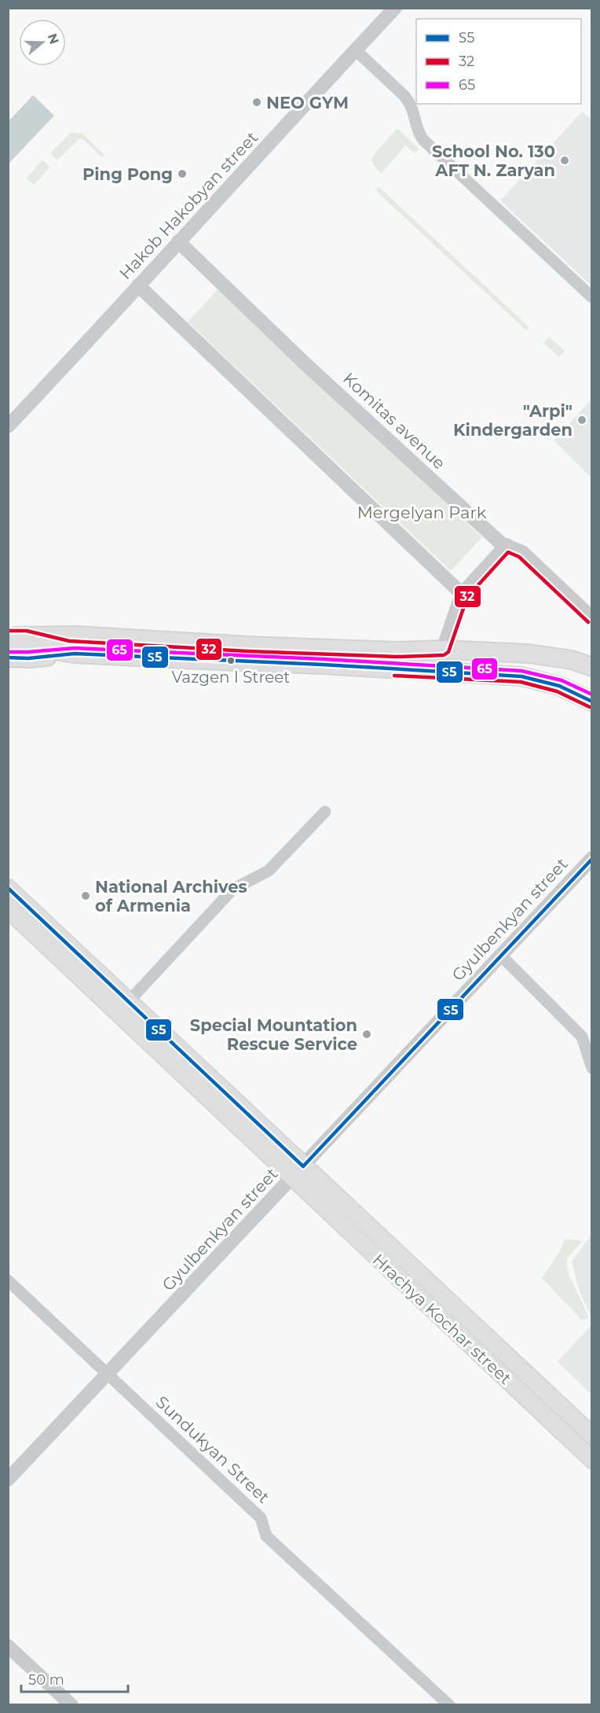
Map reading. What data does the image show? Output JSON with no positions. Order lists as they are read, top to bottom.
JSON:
{
  "streets": {
    "main road": ["Hrachya Kochar street"],
    "street": [
      "Hakob Hakobyan street",
      "Komitas avenue",
      "Gyulbenkyan street",
      "Sundukyan Street"
    ]
  },
  "crossings": [
    ["Hakob Hakobyan street", "Komitas avenue"],
    ["Gyulbenkyan street", "Hrachya Kochar street"],
    ["Gyulbenkyan street", "Sundukyan Street"]
  ],
  "parks": ["Mergelyan Park"],
  "places": [
    "NEO GYM",
    "School No. 130 AFT N. Zaryan",
    "Ping Pong",
    "\"Arpi\" Kindergarden",
    "Vazgen I Street",
    "National Archives of Armenia",
    "Special Mountation Rescue Service"
  ],
  "lines": ["transit line 32", "transit line 65", "transit line Տ5"],
  "legend": ["Տ5", "32", "65"],
  "scale_bar": "50 m",
  "north": "right"
}
